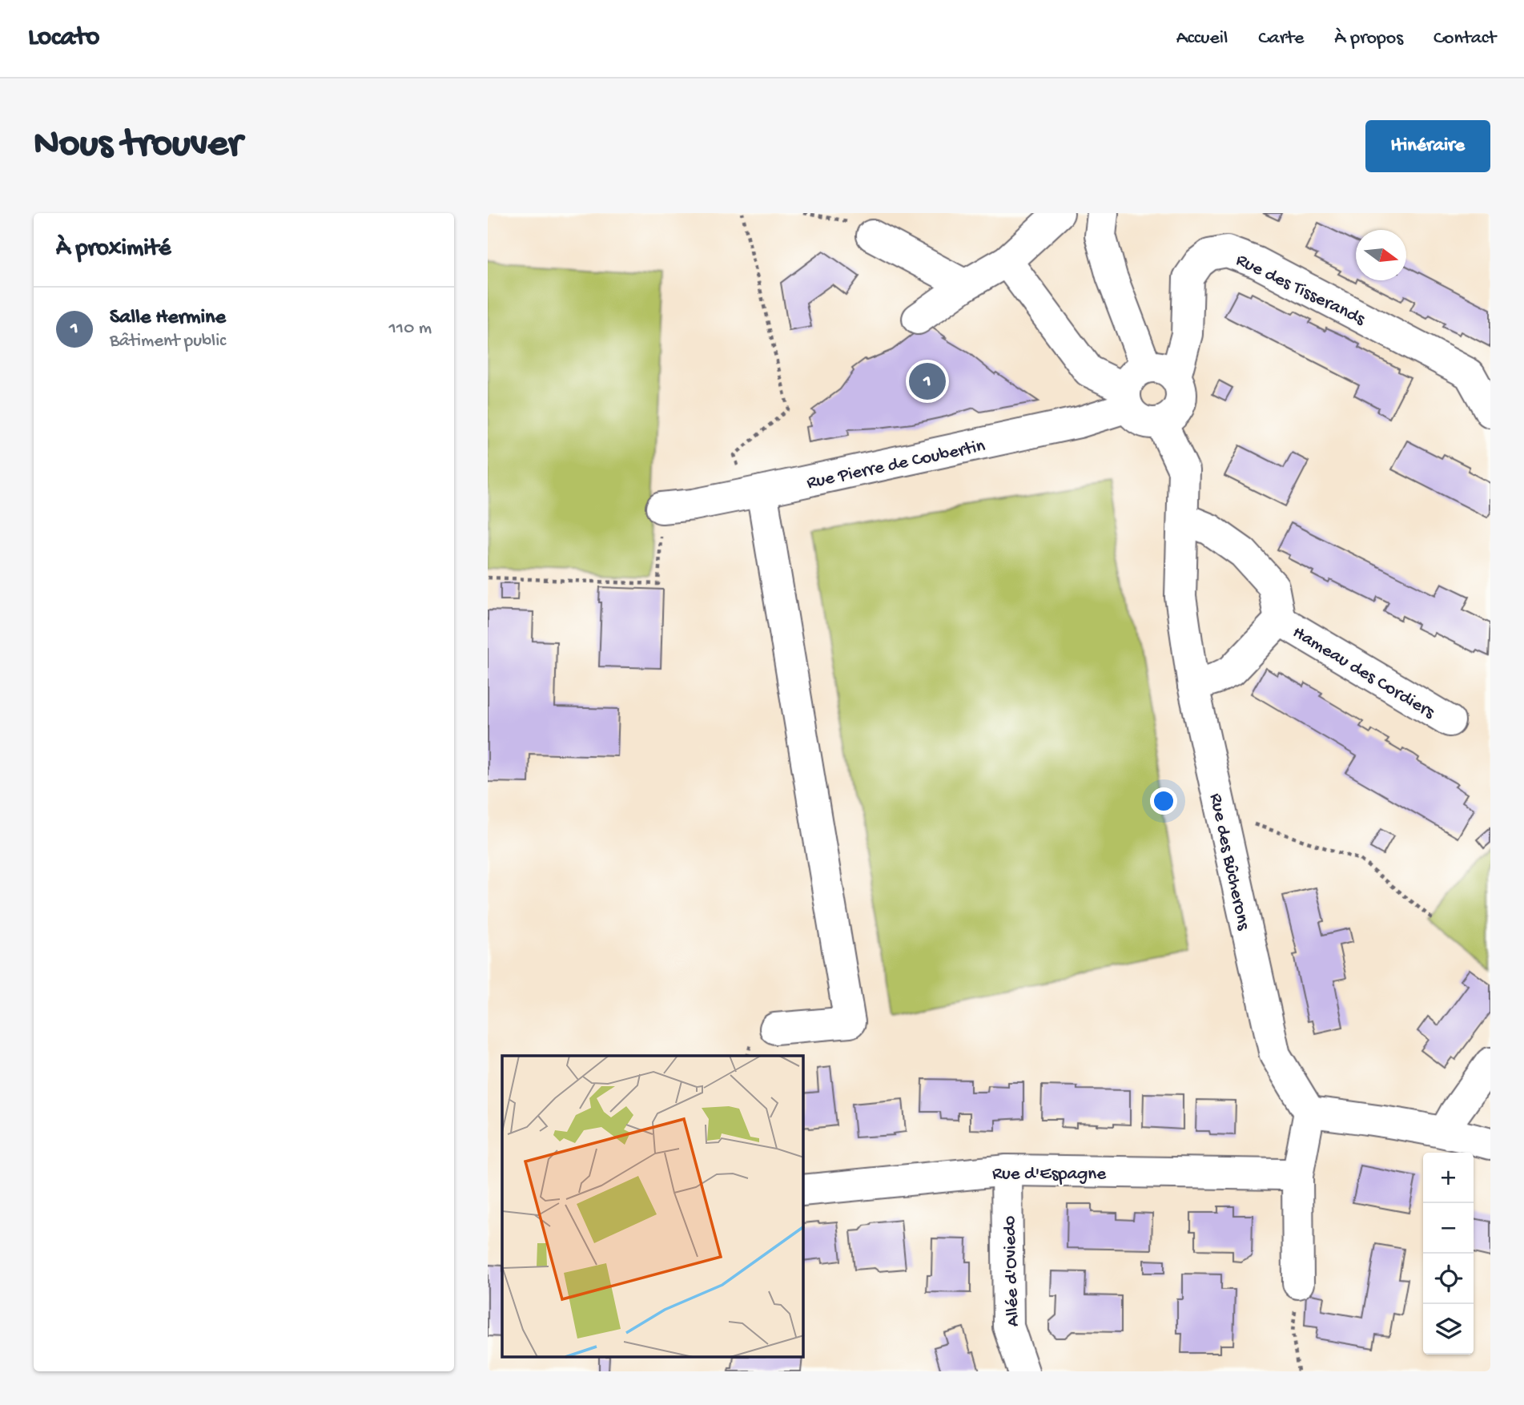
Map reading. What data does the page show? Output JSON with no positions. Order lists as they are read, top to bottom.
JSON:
{
  "streets": {
    "street": [
      "Rue des Tisserands",
      "Rue Pierre de Coubertin",
      "Hameau des Cordiers",
      "Rue des Bûcherons",
      "Rue d'Espagne",
      "Allée d'Oviedo"
    ]
  },
  "crossings": [
    ["Rue des Tisserands", "Rue Pierre de Coubertin"],
    ["Rue des Tisserands", "Rue des Bûcherons"],
    ["Rue Pierre de Coubertin", "Rue des Bûcherons"],
    ["Hameau des Cordiers", "Rue des Bûcherons"],
    ["Rue d'Espagne", "Allée d'Oviedo"]
  ],
  "north": "right",
  "page": {
    "header": "Locato",
    "nav": [
      "Accueil",
      "Carte",
      "À propos",
      "Contact"
    ],
    "buttons": "Itinéraire",
    "title": "Nous trouver",
    "heading": "À proximité",
    "list": [
      {
        "mark": "1",
        "name": "Salle Hermine",
        "note": "Bâtiment public",
        "value": "110 m"
      }
    ],
    "pins": "1",
    "map_buttons": ["+", "−"]
  }
}
